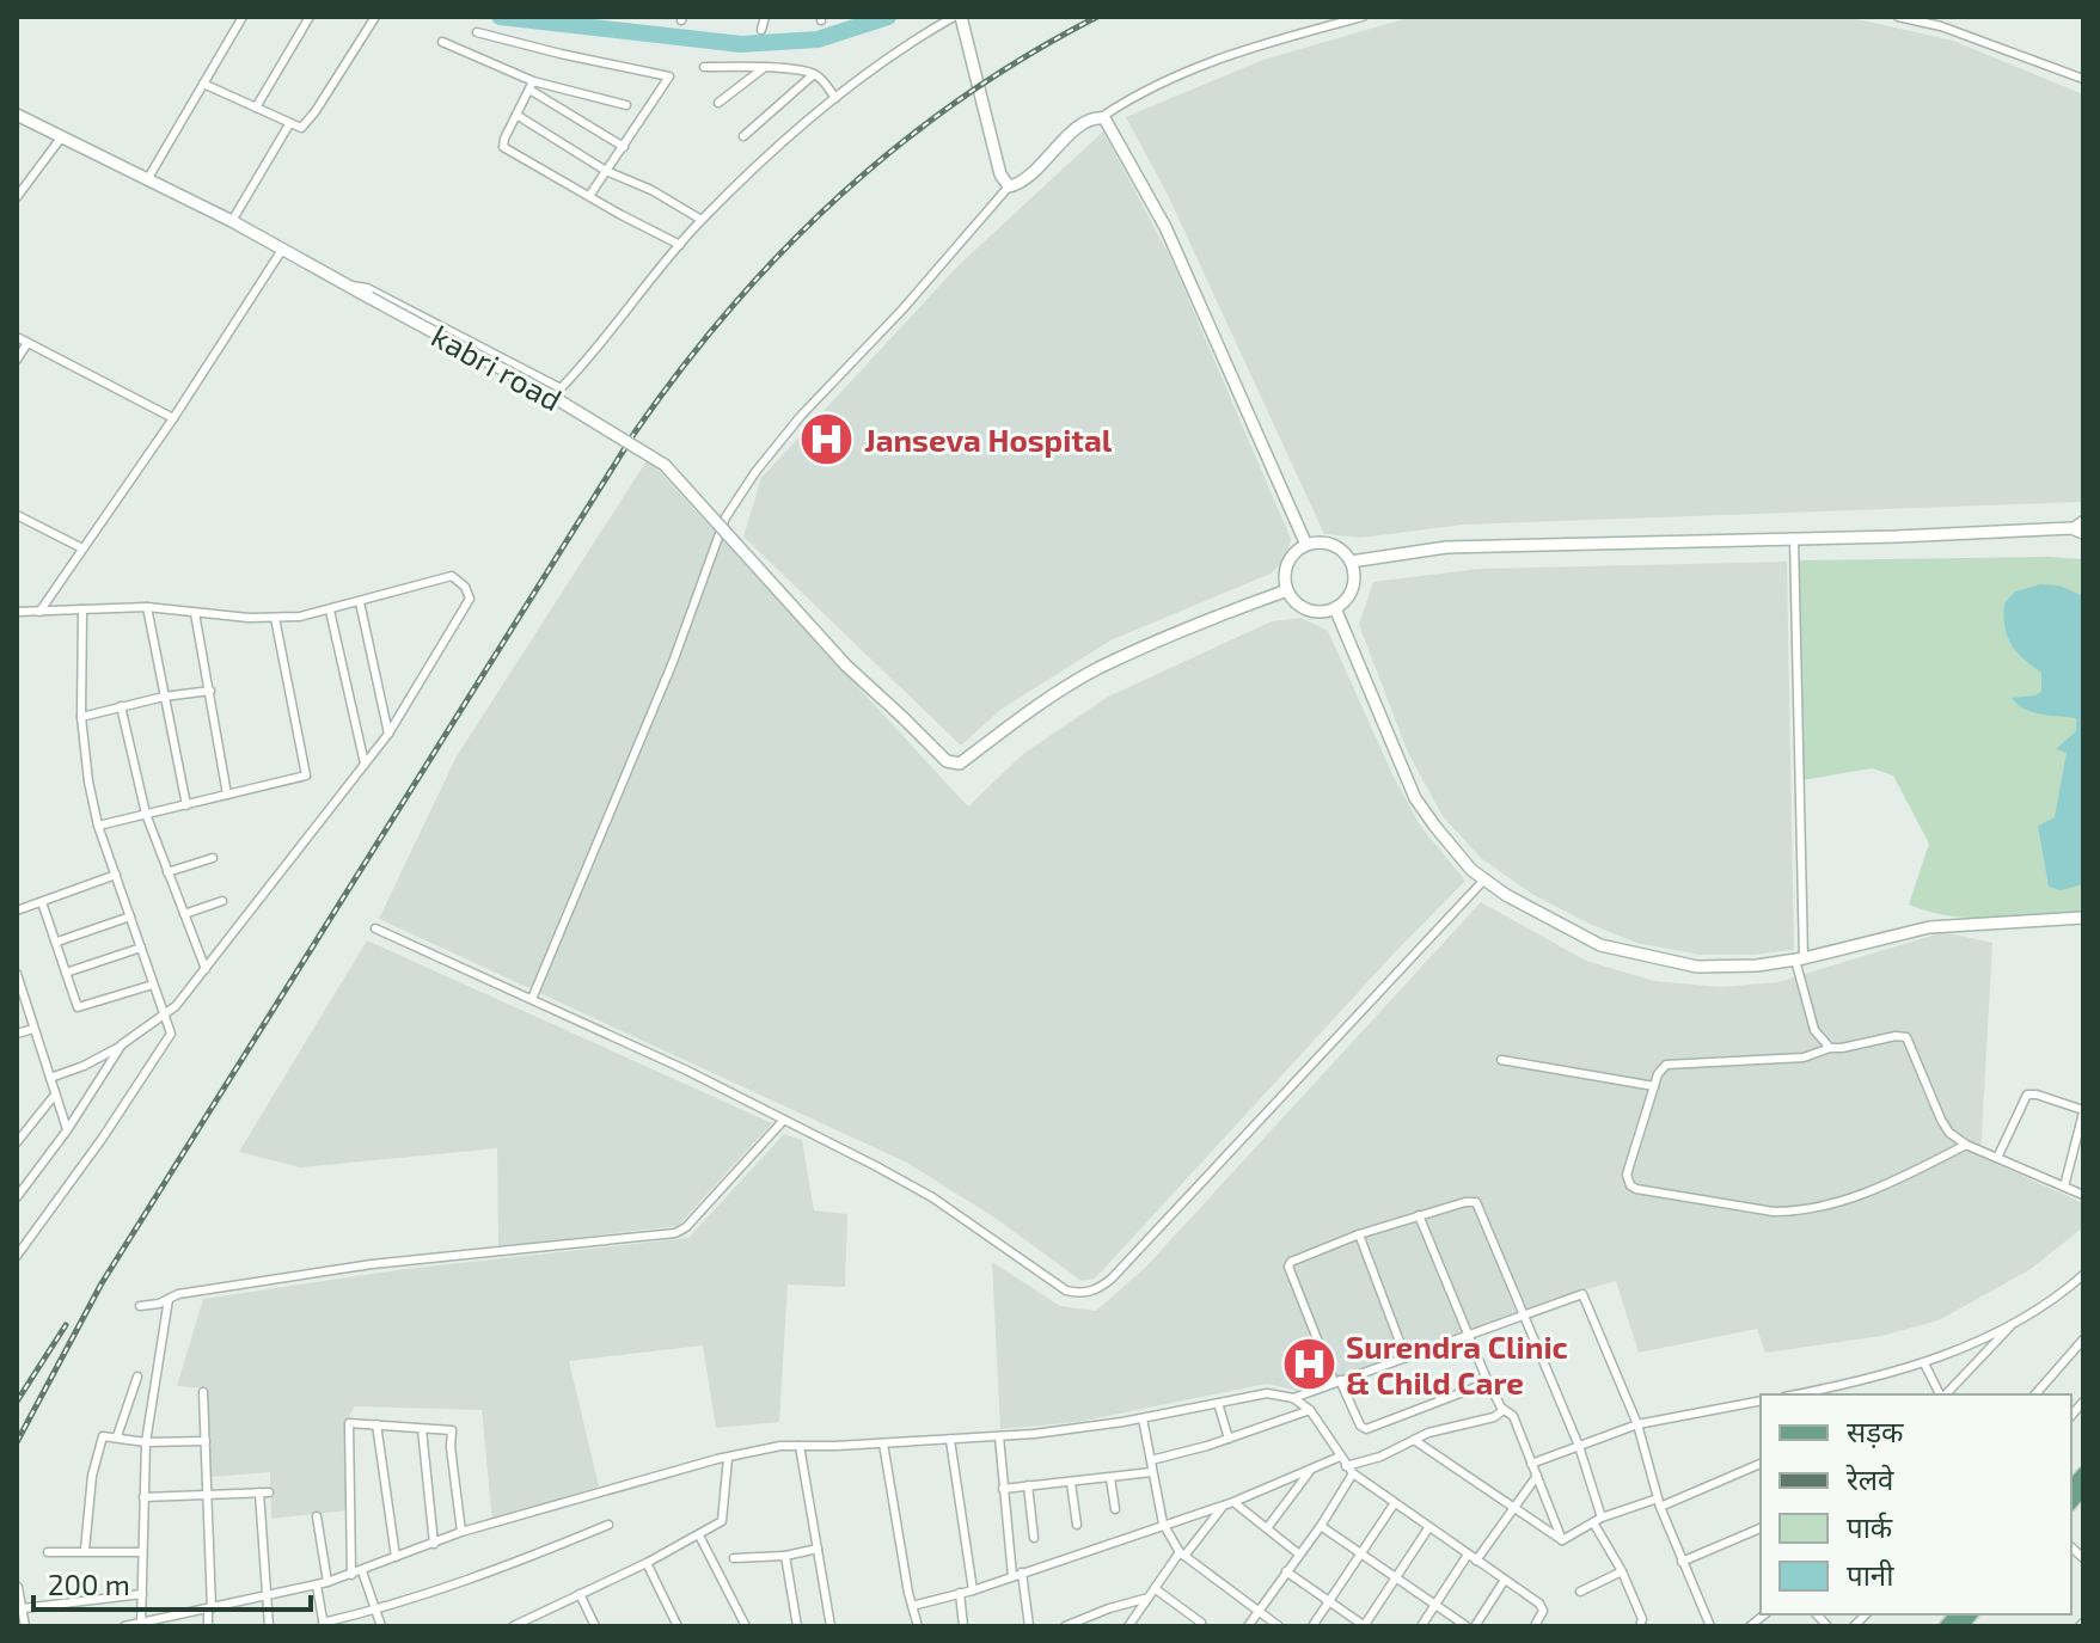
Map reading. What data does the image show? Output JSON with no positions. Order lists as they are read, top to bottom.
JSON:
{
  "streets": {
    "street": ["kabri road"]
  },
  "places": {
    "hospital": ["Janseva Hospital", "Surendra Clinic & Child Care"]
  },
  "legend": [
    "सड़क",
    "रेलवे",
    "पार्क",
    "पानी"
  ],
  "scale_bar": "200 m"
}
